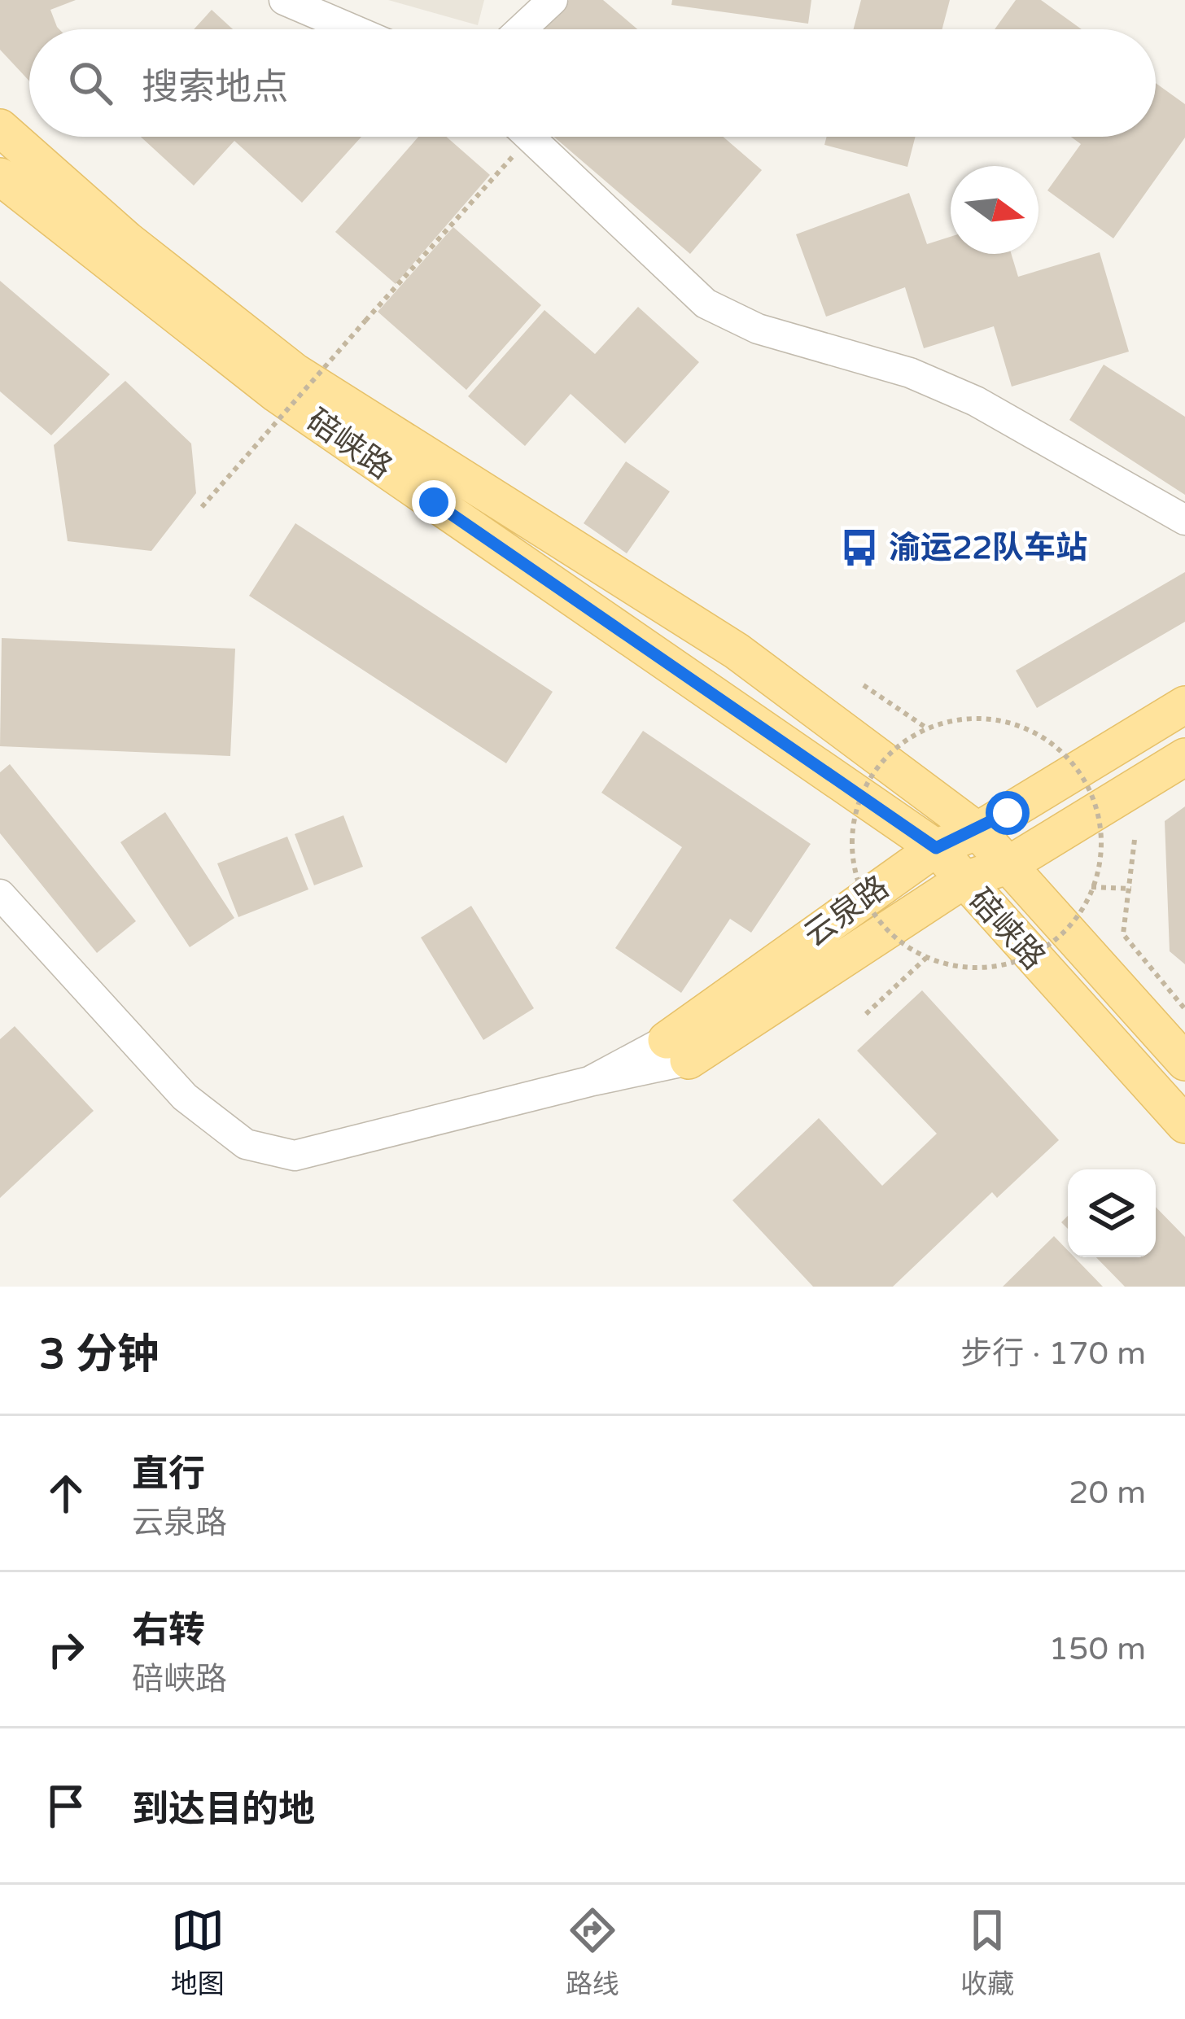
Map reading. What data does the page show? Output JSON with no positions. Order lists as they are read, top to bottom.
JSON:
{
  "streets": {
    "main road": ["碚峡路", "云泉路"]
  },
  "crossings": [
    ["碚峡路", "云泉路"]
  ],
  "places": {
    "bus stop": ["渝运22队车站"]
  },
  "north": "right",
  "page": {
    "search": "搜索地点",
    "heading": ["3 分钟", "步行 · 170 m"],
    "list": [
      ["直行", "云泉路", "20 m"],
      ["右转", "碚峡路", "150 m"],
      "到达目的地"
    ],
    "nav": ["地图", "路线", "收藏"]
  }
}
